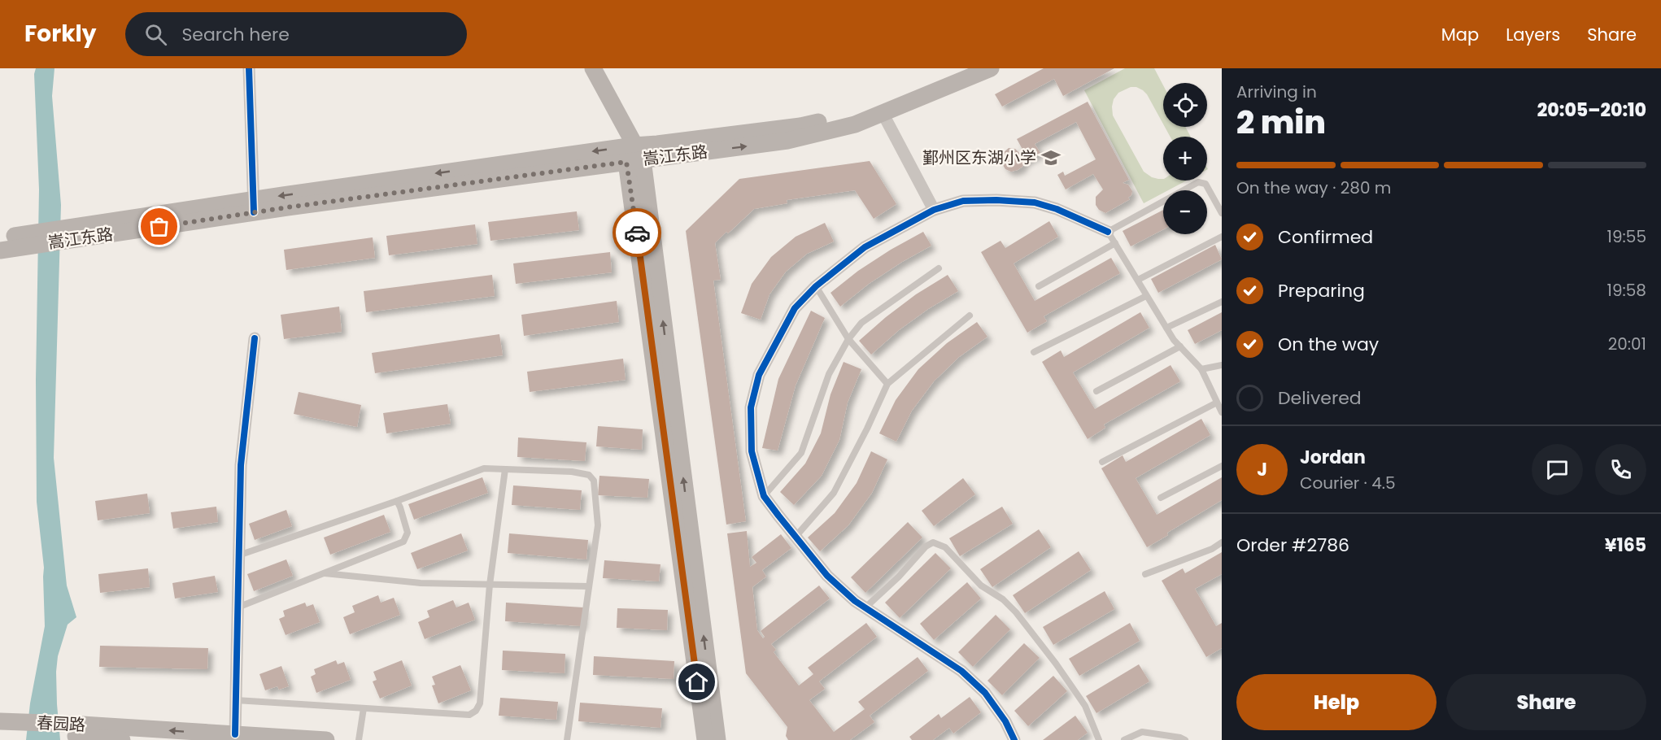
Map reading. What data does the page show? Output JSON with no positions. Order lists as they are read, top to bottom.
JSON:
{
  "streets": {
    "main road": ["嵩江东路", "春园路"]
  },
  "places": {
    "school or university": ["鄞州区东湖小学"]
  },
  "page": {
    "header": "Forkly",
    "search": "Search here",
    "nav": ["Map", "Layers", "Share"],
    "heading": ["2 min", "Arriving in", "20:05–20:10"],
    "panel": [
      "Jordan",
      "Courier · 4.5",
      "Order #2786",
      "¥165"
    ],
    "map_buttons": ["+", "−"],
    "bar": "On the way · 280 m",
    "list": [
      ["Confirmed", "19:55"],
      ["Preparing", "19:58"],
      ["On the way", "20:01"],
      "Delivered"
    ],
    "round": "J",
    "buttons": ["Help", "Share"]
  }
}
